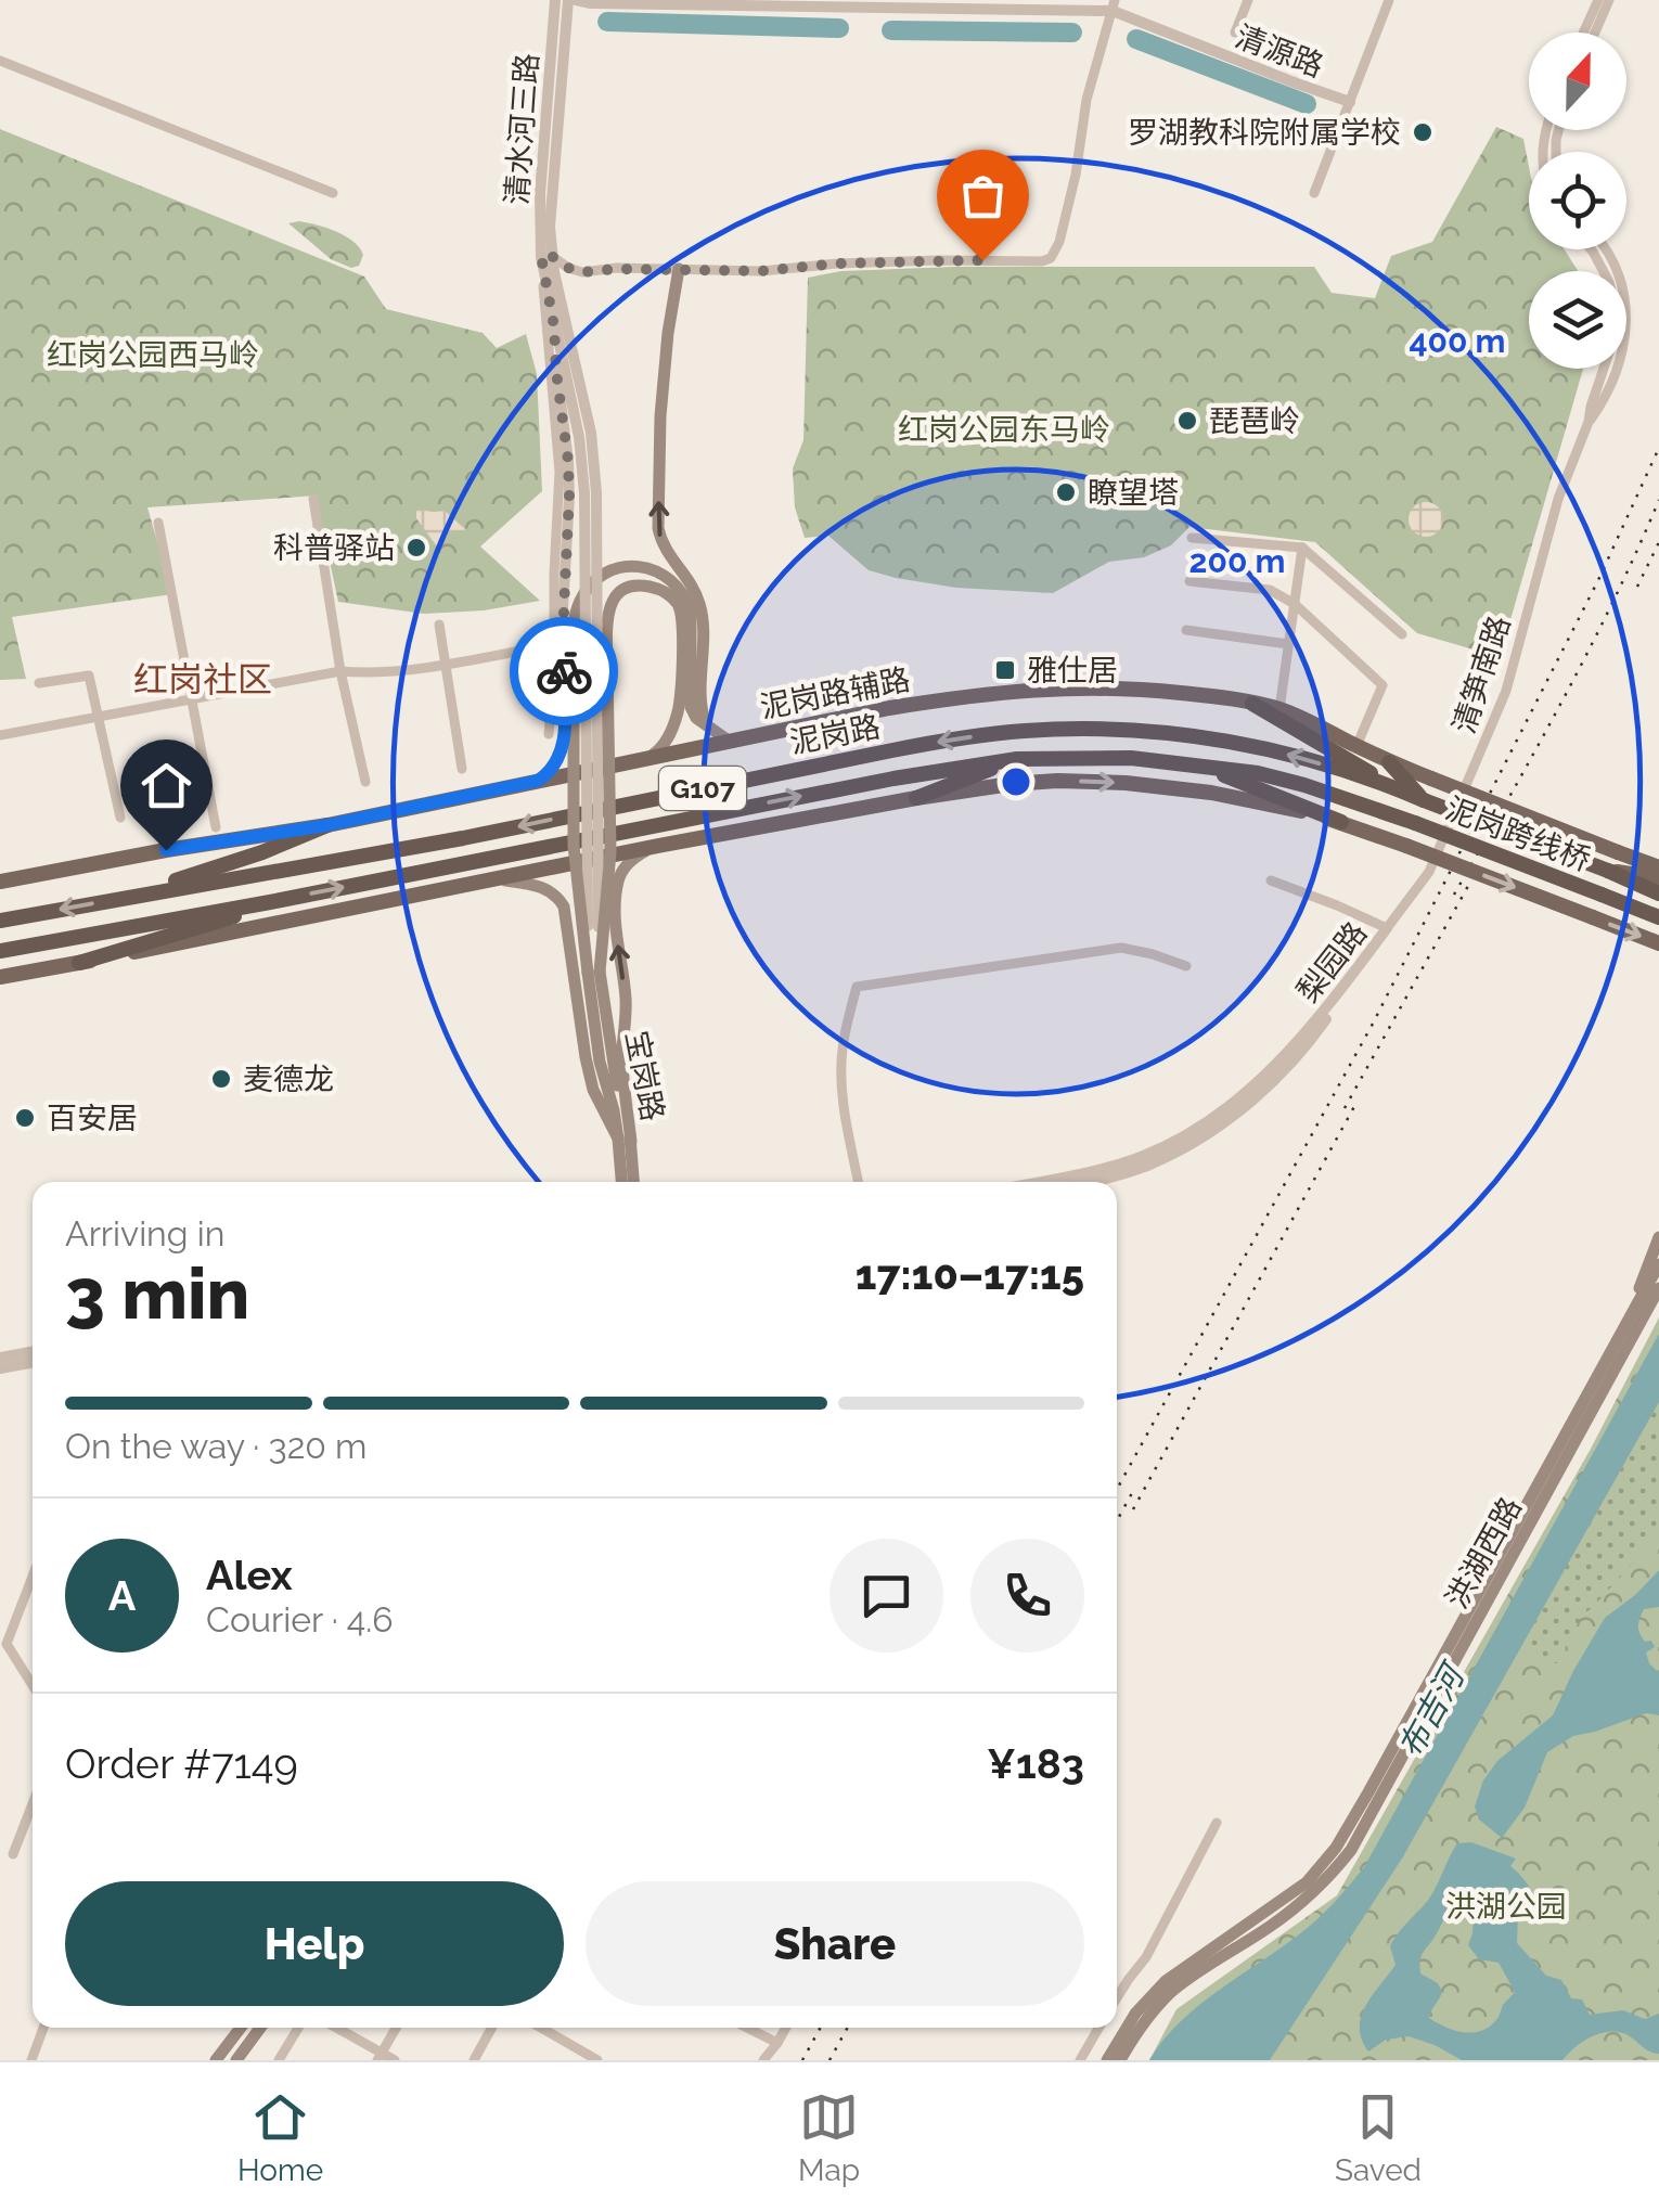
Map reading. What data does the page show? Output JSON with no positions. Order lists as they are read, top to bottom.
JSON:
{
  "streets": {
    "highway": ["泥岗路", "G107", "泥岗跨线桥"],
    "main road": ["泥岗路辅路", "宝岗路", "洪湖西路"],
    "street": [
      "清源路",
      "清水河三路",
      "清笋南路",
      "梨园路"
    ]
  },
  "crossings": [
    ["清源路", "清水河三路"],
    ["清水河三路", "宝岗路"],
    ["清笋南路", "梨园路"],
    ["泥岗路辅路", "G107"],
    ["泥岗路辅路", "泥岗跨线桥"],
    ["泥岗路", "泥岗跨线桥"],
    ["G107", "泥岗跨线桥"]
  ],
  "districts": ["红岗社区"],
  "water": ["布吉河"],
  "parks": ["红岗公园西马岭", "红岗公园东马岭", "洪湖公园"],
  "places": {
    "other": [
      "罗湖教科院附属学校",
      "琵琶岭",
      "瞭望塔",
      "科普驿站",
      "麦德龙",
      "百安居"
    ],
    "transit": ["雅仕居"]
  },
  "north": "top",
  "page": {
    "heading": ["3 min", "Arriving in", "17:10–17:15"],
    "panel": [
      "Alex",
      "Courier · 4.6",
      "Order #7149",
      "¥183"
    ],
    "bar": "On the way · 320 m",
    "round": "A",
    "buttons": ["Help", "Share"],
    "tabs": ["Home", "Map", "Saved"]
  },
  "rings": ["400 m", "200 m"]
}
